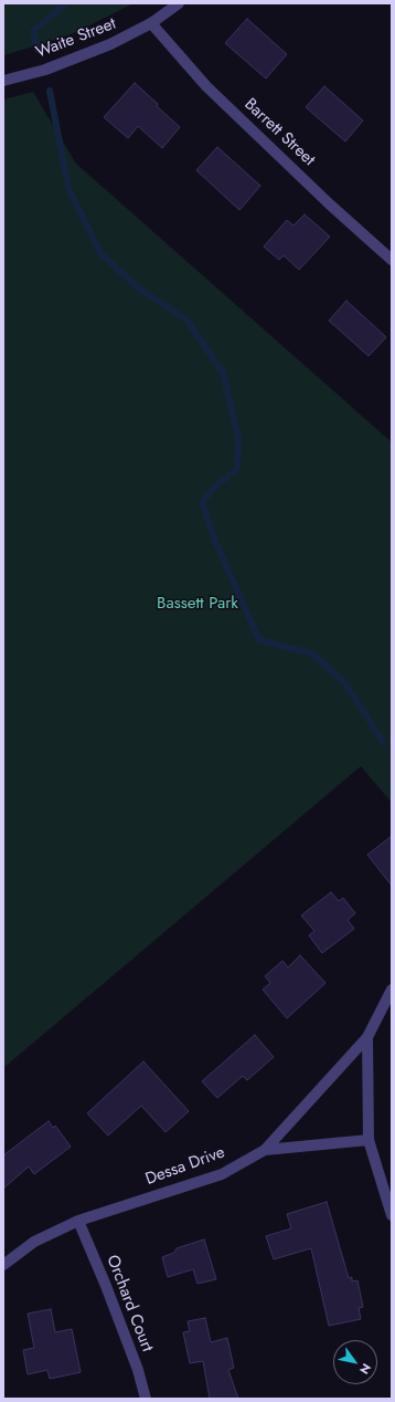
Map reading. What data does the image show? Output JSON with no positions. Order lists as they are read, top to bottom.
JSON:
{
  "streets": {
    "street": [
      "Waite Street",
      "Barrett Street",
      "Dessa Drive",
      "Orchard Court"
    ]
  },
  "crossings": [
    ["Waite Street", "Barrett Street"],
    ["Dessa Drive", "Orchard Court"]
  ],
  "parks": ["Bassett Park"],
  "north": "bottom right"
}
